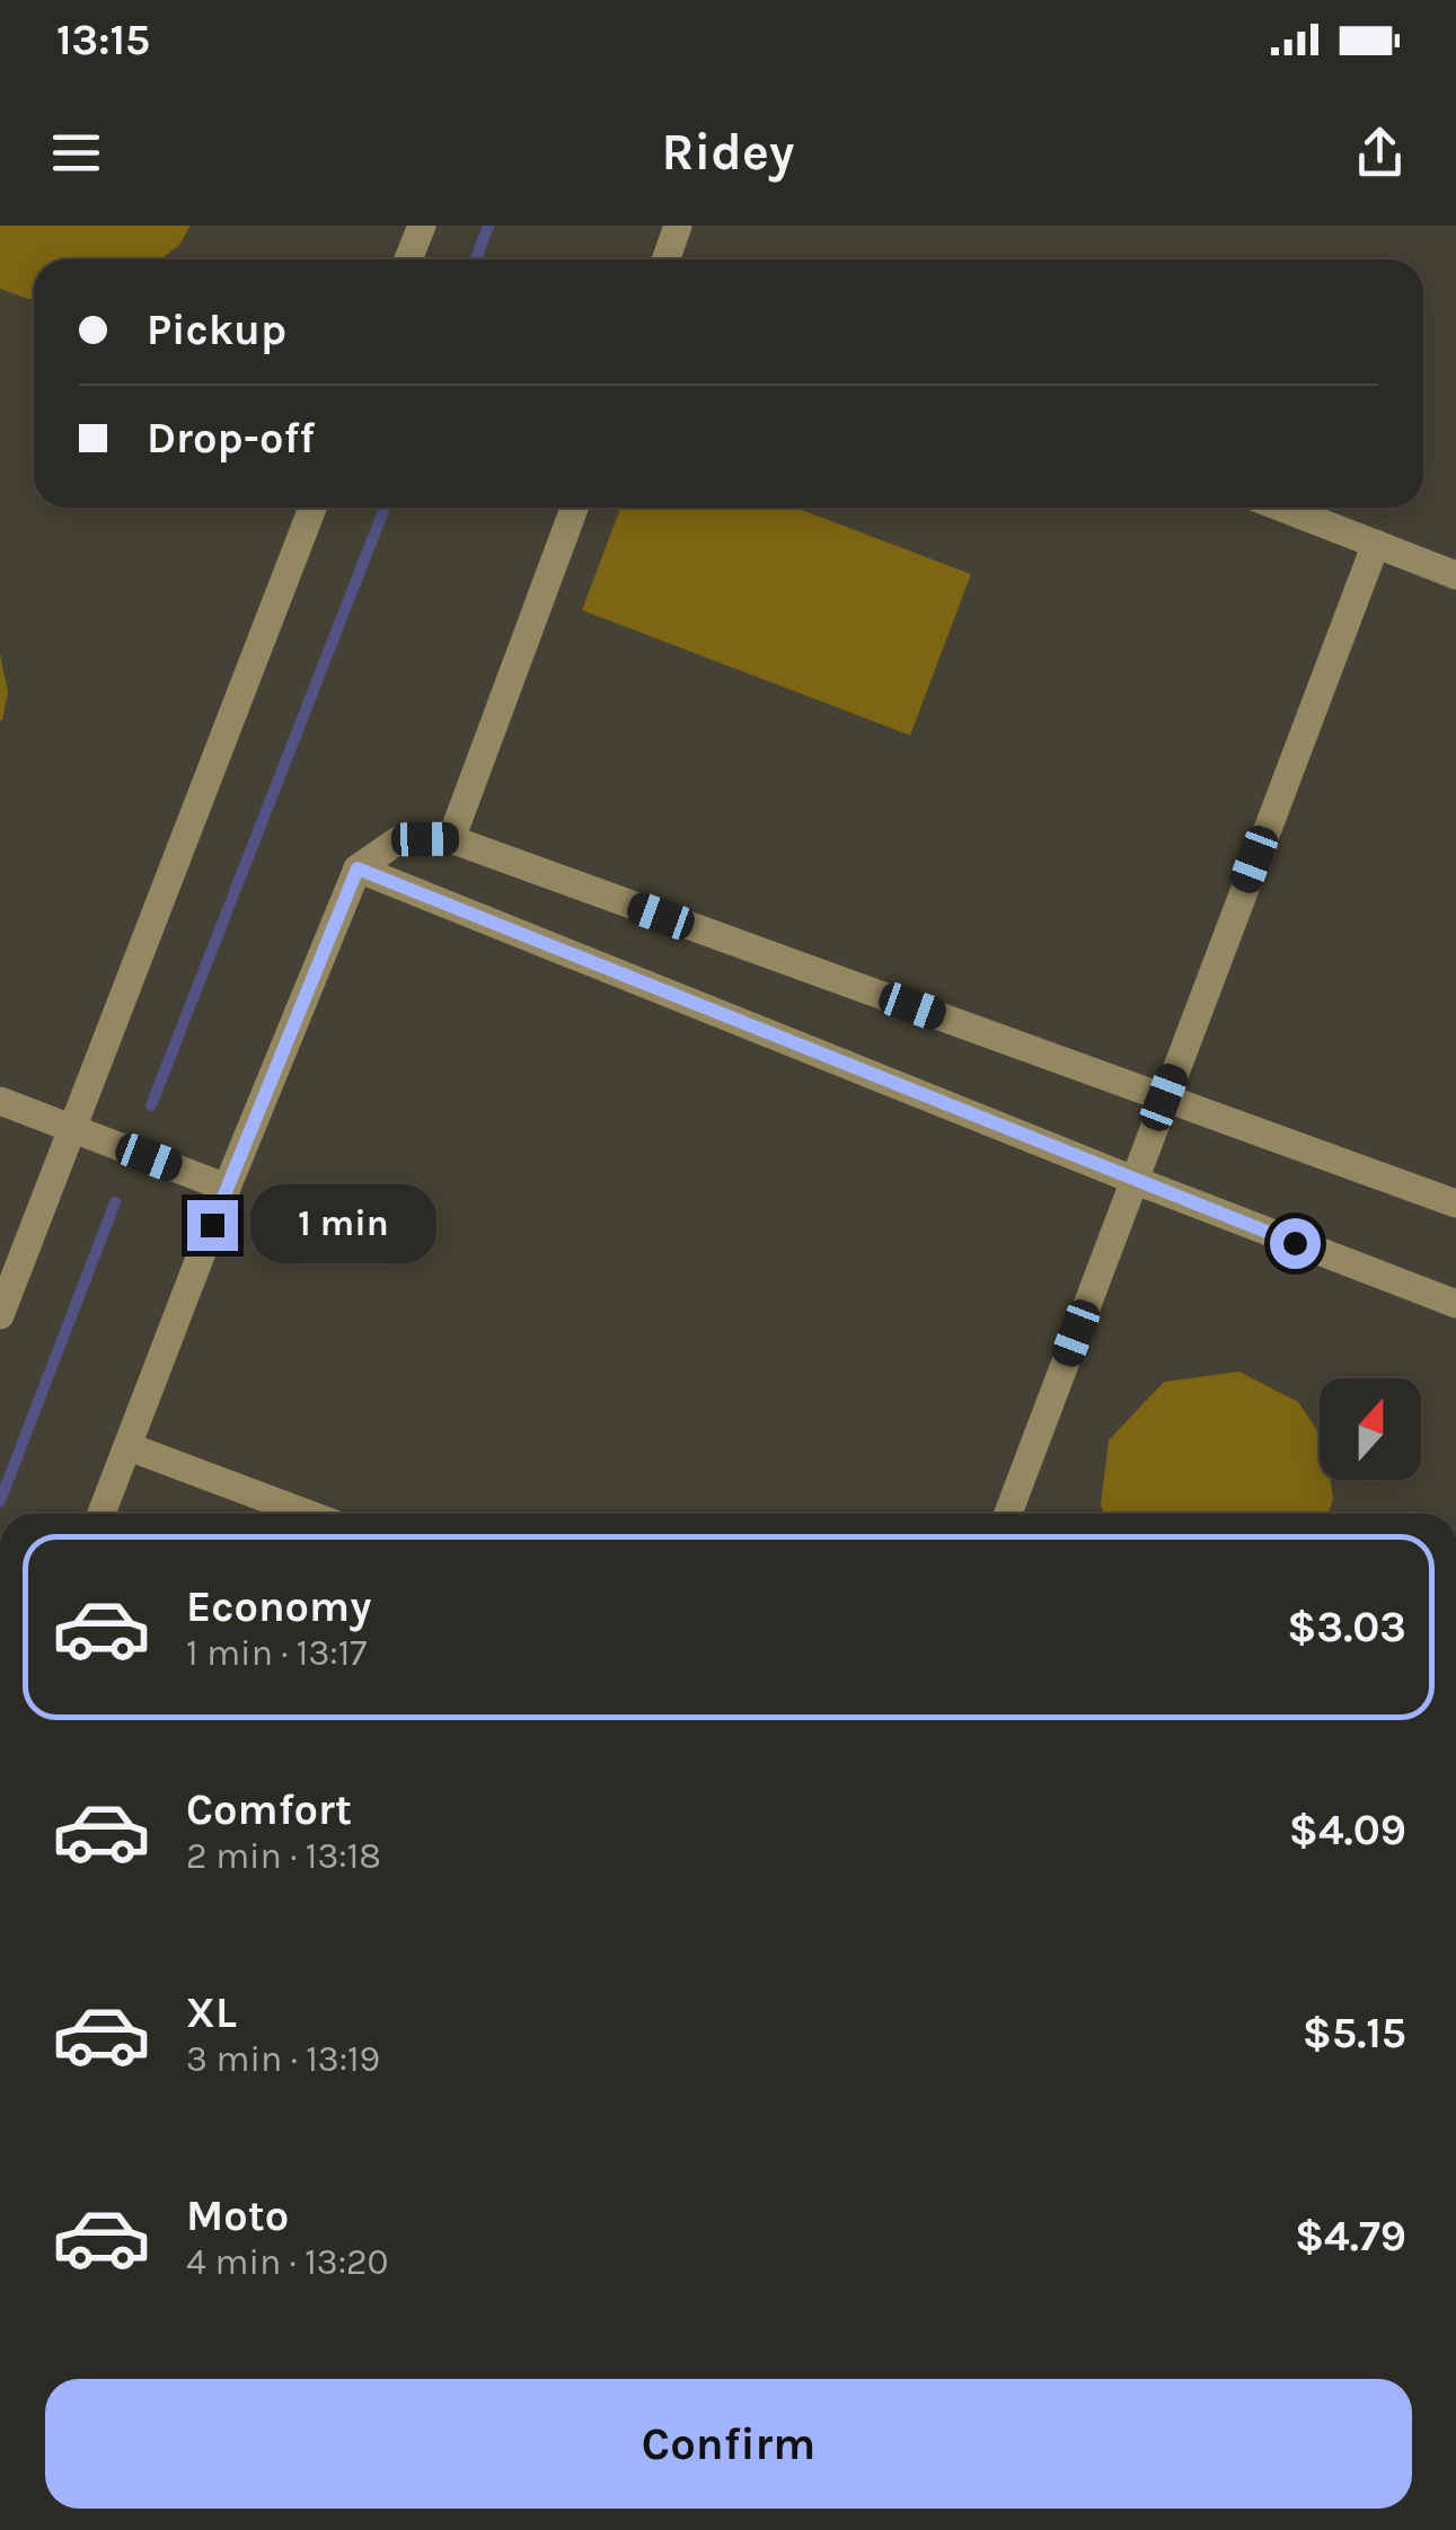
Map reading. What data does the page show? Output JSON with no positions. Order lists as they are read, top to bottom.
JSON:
{
  "north": "top",
  "page": {
    "status": "13:15",
    "header": "Ridey",
    "banner": ["Pickup", "Drop-off"],
    "bubble": "1 min",
    "list": [
      {
        "name": "Economy",
        "note": "1 min · 13:17",
        "value": "$3.03"
      },
      {
        "name": "Comfort",
        "note": "2 min · 13:18",
        "value": "$4.09"
      },
      {
        "name": "XL",
        "note": "3 min · 13:19",
        "value": "$5.15"
      },
      {
        "name": "Moto",
        "note": "4 min · 13:20",
        "value": "$4.79"
      }
    ],
    "buttons": "Confirm"
  }
}
